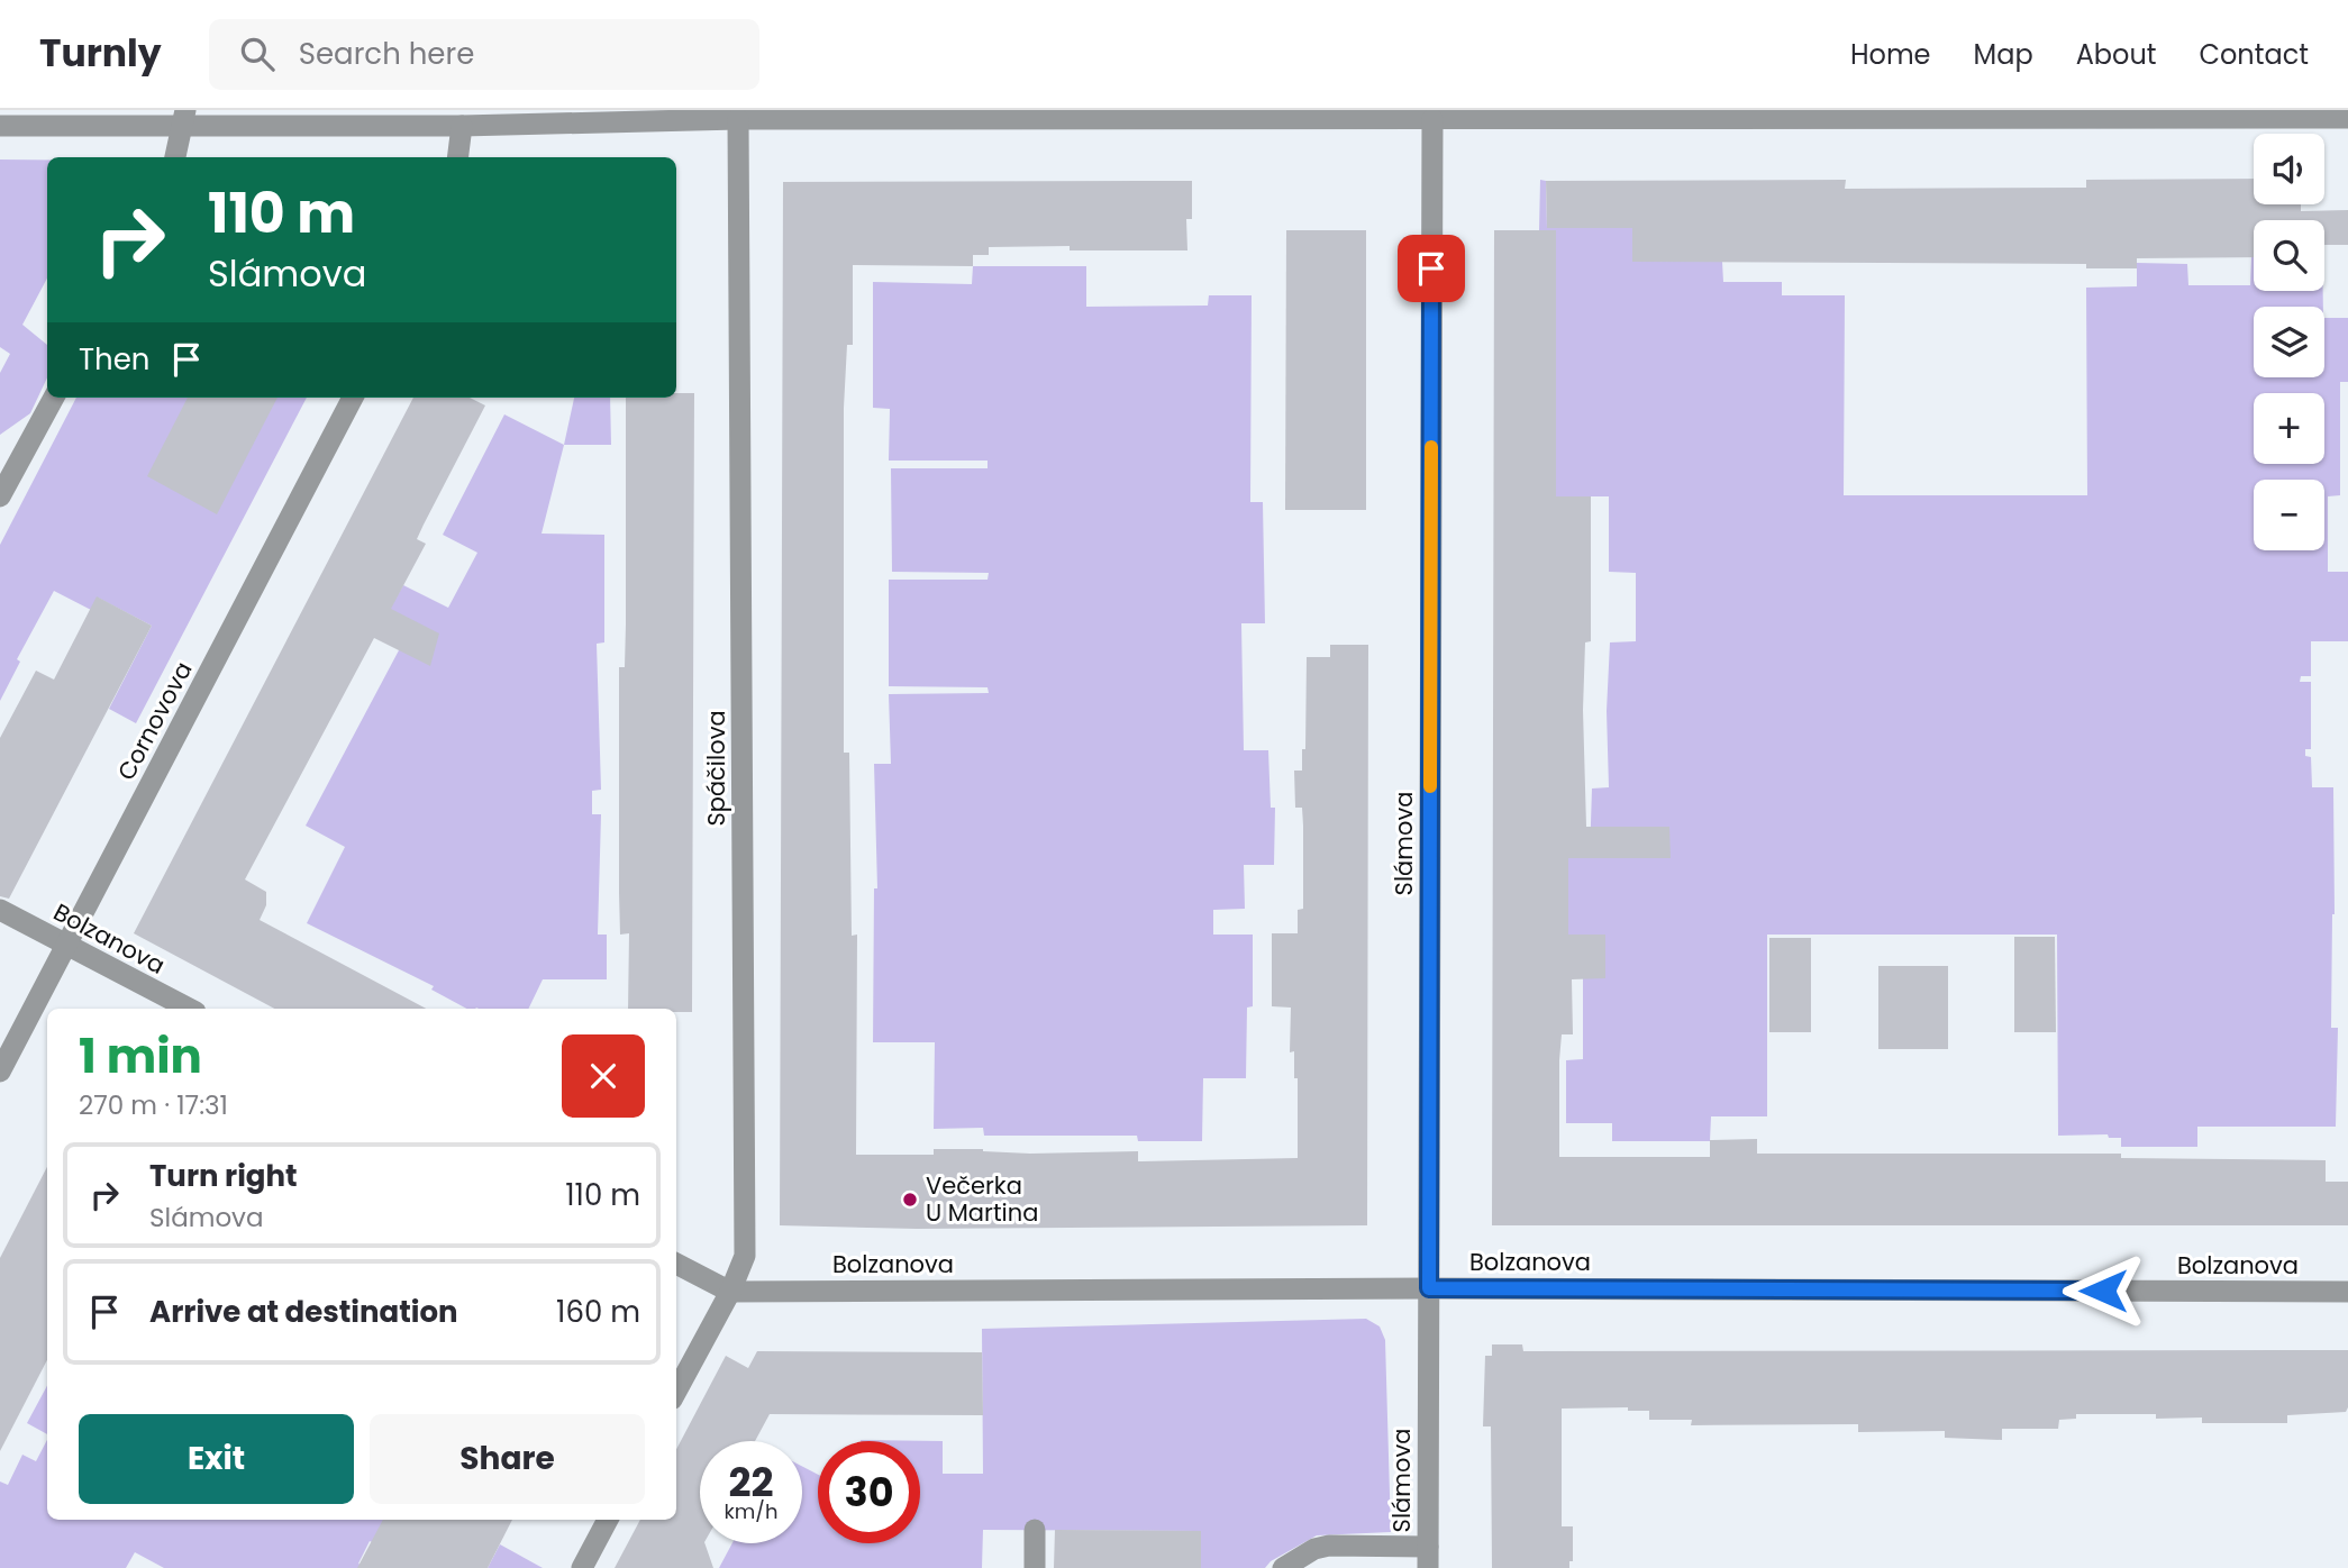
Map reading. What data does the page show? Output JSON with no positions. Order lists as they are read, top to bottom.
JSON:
{
  "streets": {
    "street": [
      "Cornovova",
      "Spáčilova",
      "Slámova",
      "Bolzanova"
    ]
  },
  "crossings": [
    ["Cornovova", "Bolzanova"],
    ["Spáčilova", "Bolzanova"],
    ["Slámova", "Bolzanova"]
  ],
  "places": ["Večerka U Martina"],
  "page": {
    "header": "Turnly",
    "search": "Search here",
    "nav": [
      "Home",
      "Map",
      "About",
      "Contact"
    ],
    "map_buttons": ["+", "−"],
    "turn": ["110 m", "Slámova"],
    "then": "Then",
    "heading": ["1 min", "270 m · 17:31"],
    "list": [
      {
        "name": "Turn right",
        "note": "Slámova",
        "value": "110 m"
      },
      {
        "name": "Arrive at destination",
        "value": "160 m"
      }
    ],
    "buttons": ["Exit", "Share"],
    "speed": "22 km/h",
    "limit": "30"
  }
}
